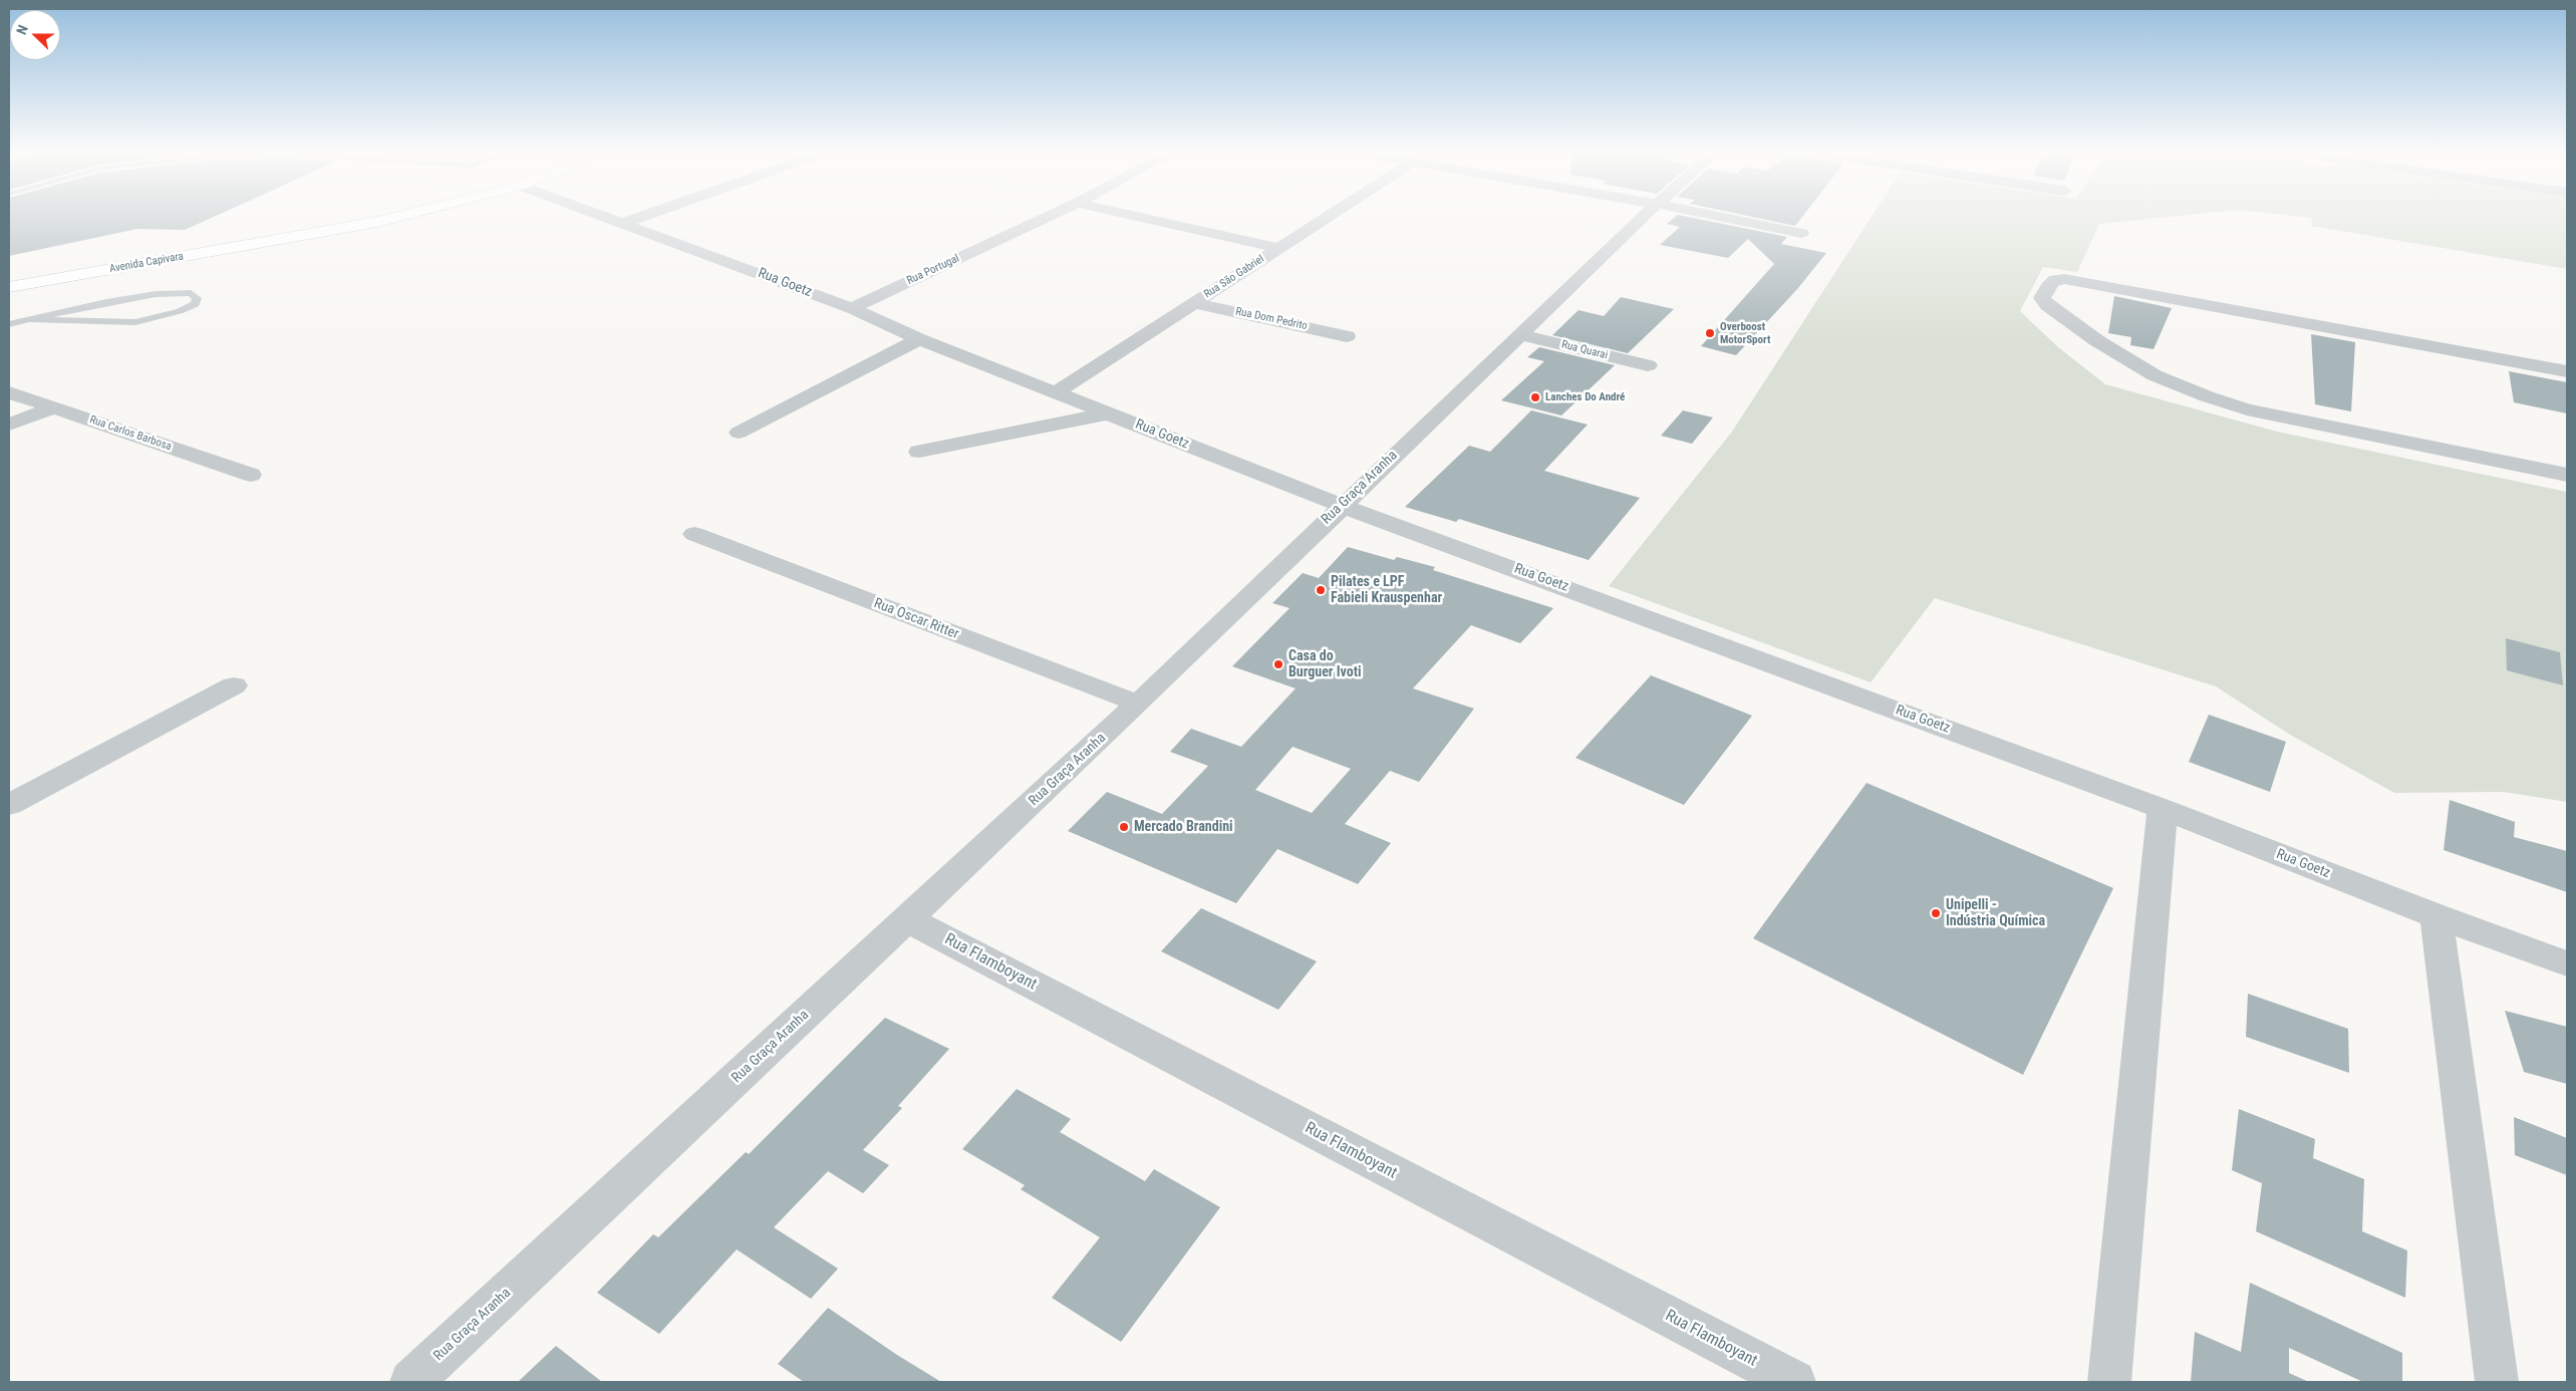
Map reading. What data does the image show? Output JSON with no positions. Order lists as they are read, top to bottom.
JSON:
{
  "streets": {
    "main road": ["Avenida Capivara"],
    "street": [
      "Rua Portugal",
      "Rua São Gabriel",
      "Rua Goetz",
      "Rua Dom Pedrito",
      "Rua Quarai",
      "Rua Carlos Barbosa",
      "Rua Graça Aranha",
      "Rua Oscar Ritter",
      "Rua Flamboyant"
    ]
  },
  "crossings": [
    ["Rua Portugal", "Rua Goetz"],
    ["Rua São Gabriel", "Rua Goetz"],
    ["Rua São Gabriel", "Rua Dom Pedrito"],
    ["Rua Goetz", "Rua Graça Aranha"],
    ["Rua Quarai", "Rua Graça Aranha"],
    ["Rua Graça Aranha", "Rua Oscar Ritter"],
    ["Rua Graça Aranha", "Rua Flamboyant"]
  ],
  "places": [
    "Overboost MotorSport",
    "Lanches Do André",
    "Pilates e LPF Fabieli Krauspenhar",
    "Casa do Burguer Ivoti",
    "Mercado Brandini",
    "Unipelli - Indústria Química"
  ],
  "north": "left"
}
